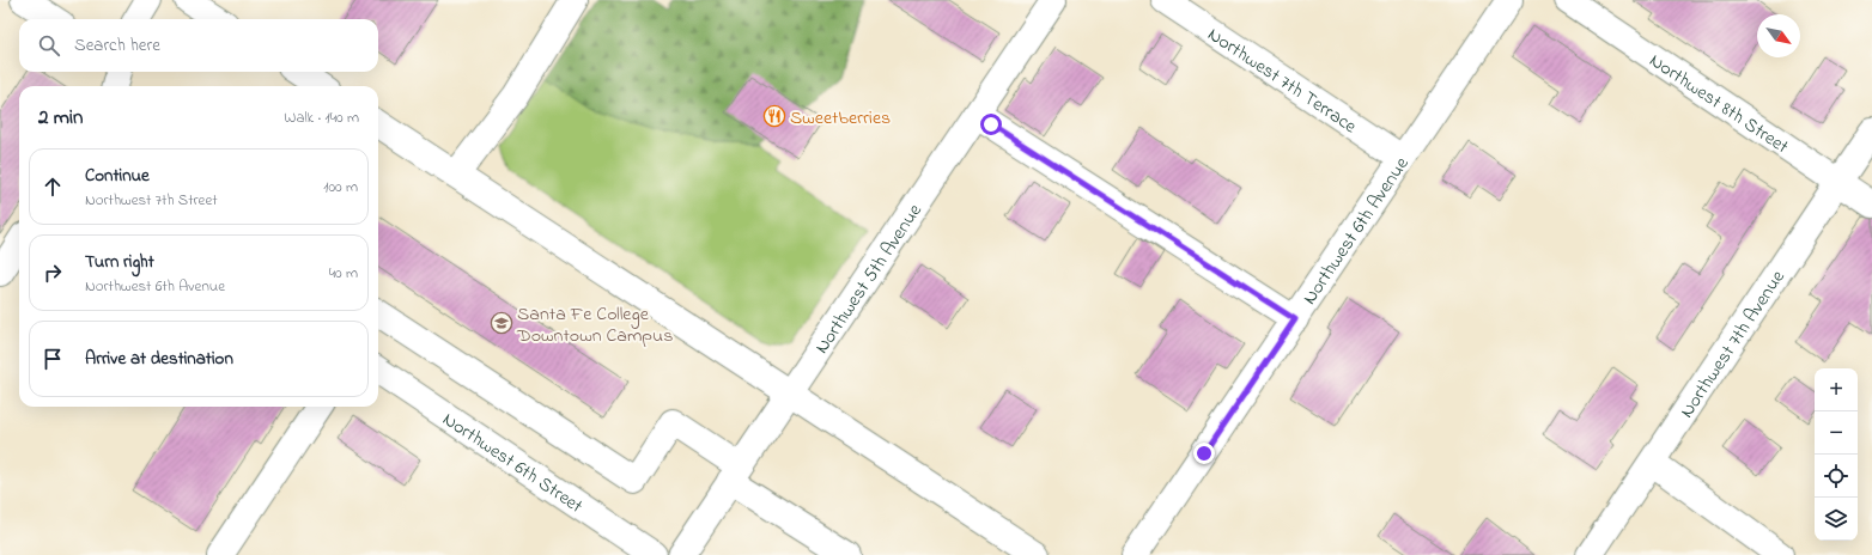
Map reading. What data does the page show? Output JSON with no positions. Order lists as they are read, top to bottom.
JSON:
{
  "streets": {
    "street": [
      "Northwest 7th Terrace",
      "Northwest 8th Street",
      "Northwest 6th Avenue",
      "Northwest 5th Avenue",
      "Northwest 7th Avenue",
      "Northwest 6th Street"
    ]
  },
  "crossings": [
    ["Northwest 7th Terrace", "Northwest 6th Avenue"],
    ["Northwest 8th Street", "Northwest 7th Avenue"]
  ],
  "places": {
    "restaurant": ["Sweetberries"],
    "school or university": ["Santa Fe College Downtown Campus"]
  },
  "north": "bottom right",
  "page": {
    "search": "Search here",
    "heading": ["2 min", "Walk · 140 m"],
    "list": [
      ["Continue", "Northwest 7th Street", "100 m"],
      ["Turn right", "Northwest 6th Avenue", "40 m"],
      "Arrive at destination"
    ],
    "map_buttons": ["+", "−"]
  }
}
